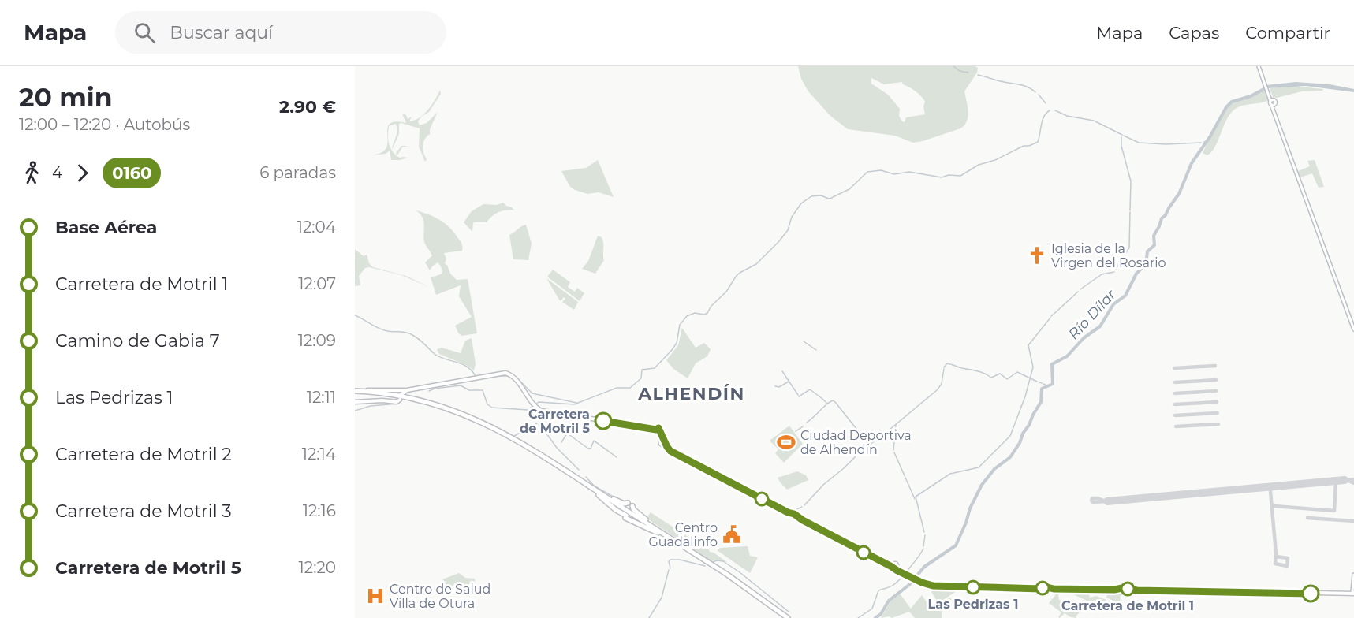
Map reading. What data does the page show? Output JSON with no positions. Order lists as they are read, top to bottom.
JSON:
{
  "districts": ["ALHENDÍN"],
  "water": ["Río Dílar"],
  "places": {
    "church": ["Iglesia de la Virgen del Rosario"],
    "other": ["Carretera de Motril 5", "Las Pedrizas 1", "Carretera de Motril 1"],
    "sports": ["Ciudad Deportiva de Alhendín"],
    "public building": ["Centro Guadalinfo"],
    "hospital": ["Centro de Salud Villa de Otura"]
  },
  "lines": ["bus line 0160"],
  "page": {
    "header": "Mapa",
    "search": "Buscar aquí",
    "nav": ["Mapa", "Capas", "Compartir"],
    "heading": ["20 min", "12:00 – 12:20 · Autobús", "2.90 €"],
    "legs": ["4", "0160", "6 paradas"],
    "list": [
      {
        "name": "Base Aérea",
        "value": "12:04"
      },
      {
        "name": "Carretera de Motril 1",
        "value": "12:07"
      },
      {
        "name": "Camino de Gabia 7",
        "value": "12:09"
      },
      {
        "name": "Las Pedrizas 1",
        "value": "12:11"
      },
      {
        "name": "Carretera de Motril 2",
        "value": "12:14"
      },
      {
        "name": "Carretera de Motril 3",
        "value": "12:16"
      },
      {
        "name": "Carretera de Motril 5",
        "value": "12:20"
      }
    ]
  }
}
